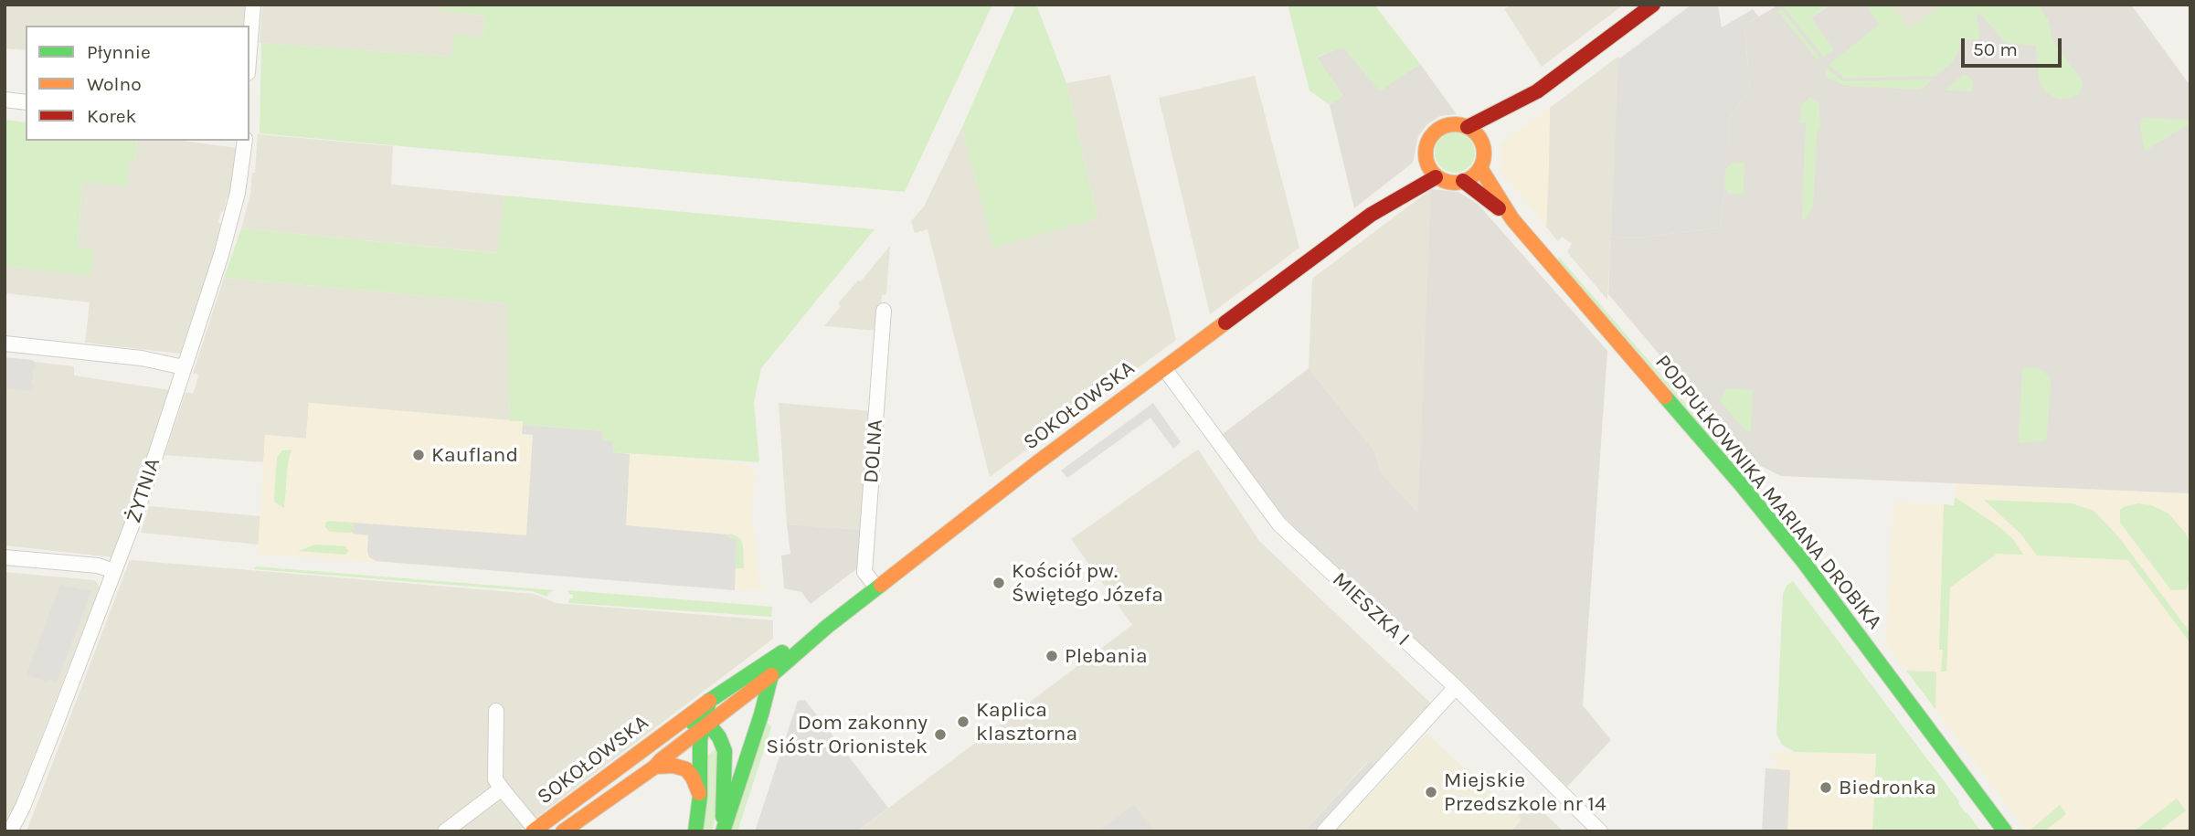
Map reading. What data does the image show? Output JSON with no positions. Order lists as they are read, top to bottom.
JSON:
{
  "streets": {
    "main road": ["SOKOŁOWSKA", "PODPUŁKOWNIKA MARIANA DROBIKA"],
    "street": ["DOLNA", "ŻYTNIA", "MIESZKA I"]
  },
  "crossings": [
    ["SOKOŁOWSKA", "DOLNA"],
    ["SOKOŁOWSKA", "PODPUŁKOWNIKA MARIANA DROBIKA"],
    ["SOKOŁOWSKA", "MIESZKA I"]
  ],
  "places": [
    "Kaufland",
    "Kościół pw. Świętego Józefa",
    "Plebania",
    "Kaplica klasztorna",
    "Dom zakonny Sióstr Orionistek",
    "Biedronka",
    "Miejskie Przedszkole nr 14"
  ],
  "legend": ["Płynnie", "Wolno", "Korek"],
  "scale_bar": "50 m"
}
